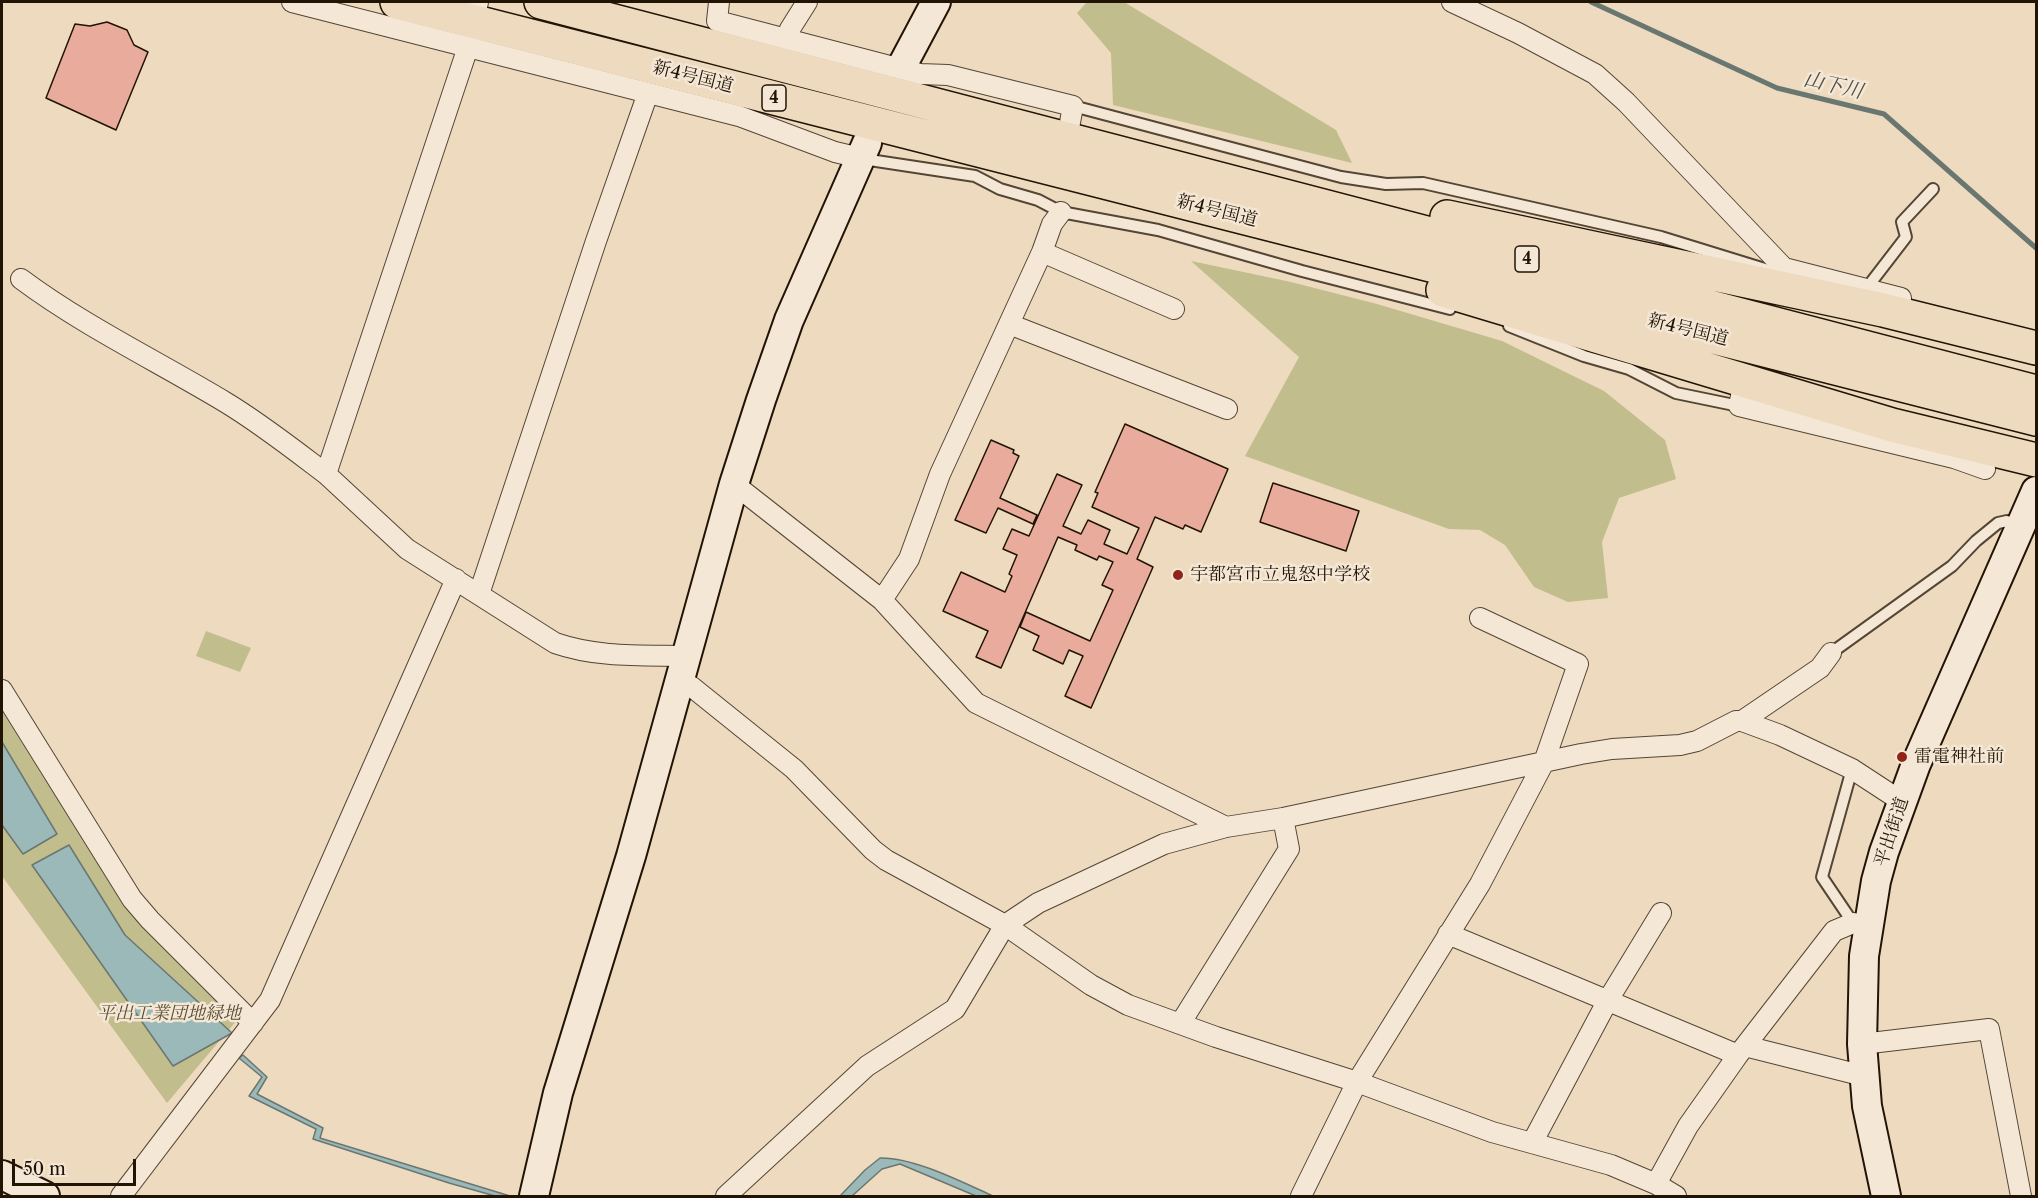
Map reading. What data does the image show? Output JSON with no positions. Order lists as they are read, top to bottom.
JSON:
{
  "streets": {
    "highway": ["新4号国道", "4"],
    "street": ["平出街道"]
  },
  "water": ["山下川"],
  "parks": ["平出工業団地緑地"],
  "places": ["宇都宮市立鬼怒中学校", "雷電神社前"],
  "scale_bar": "50 m"
}
